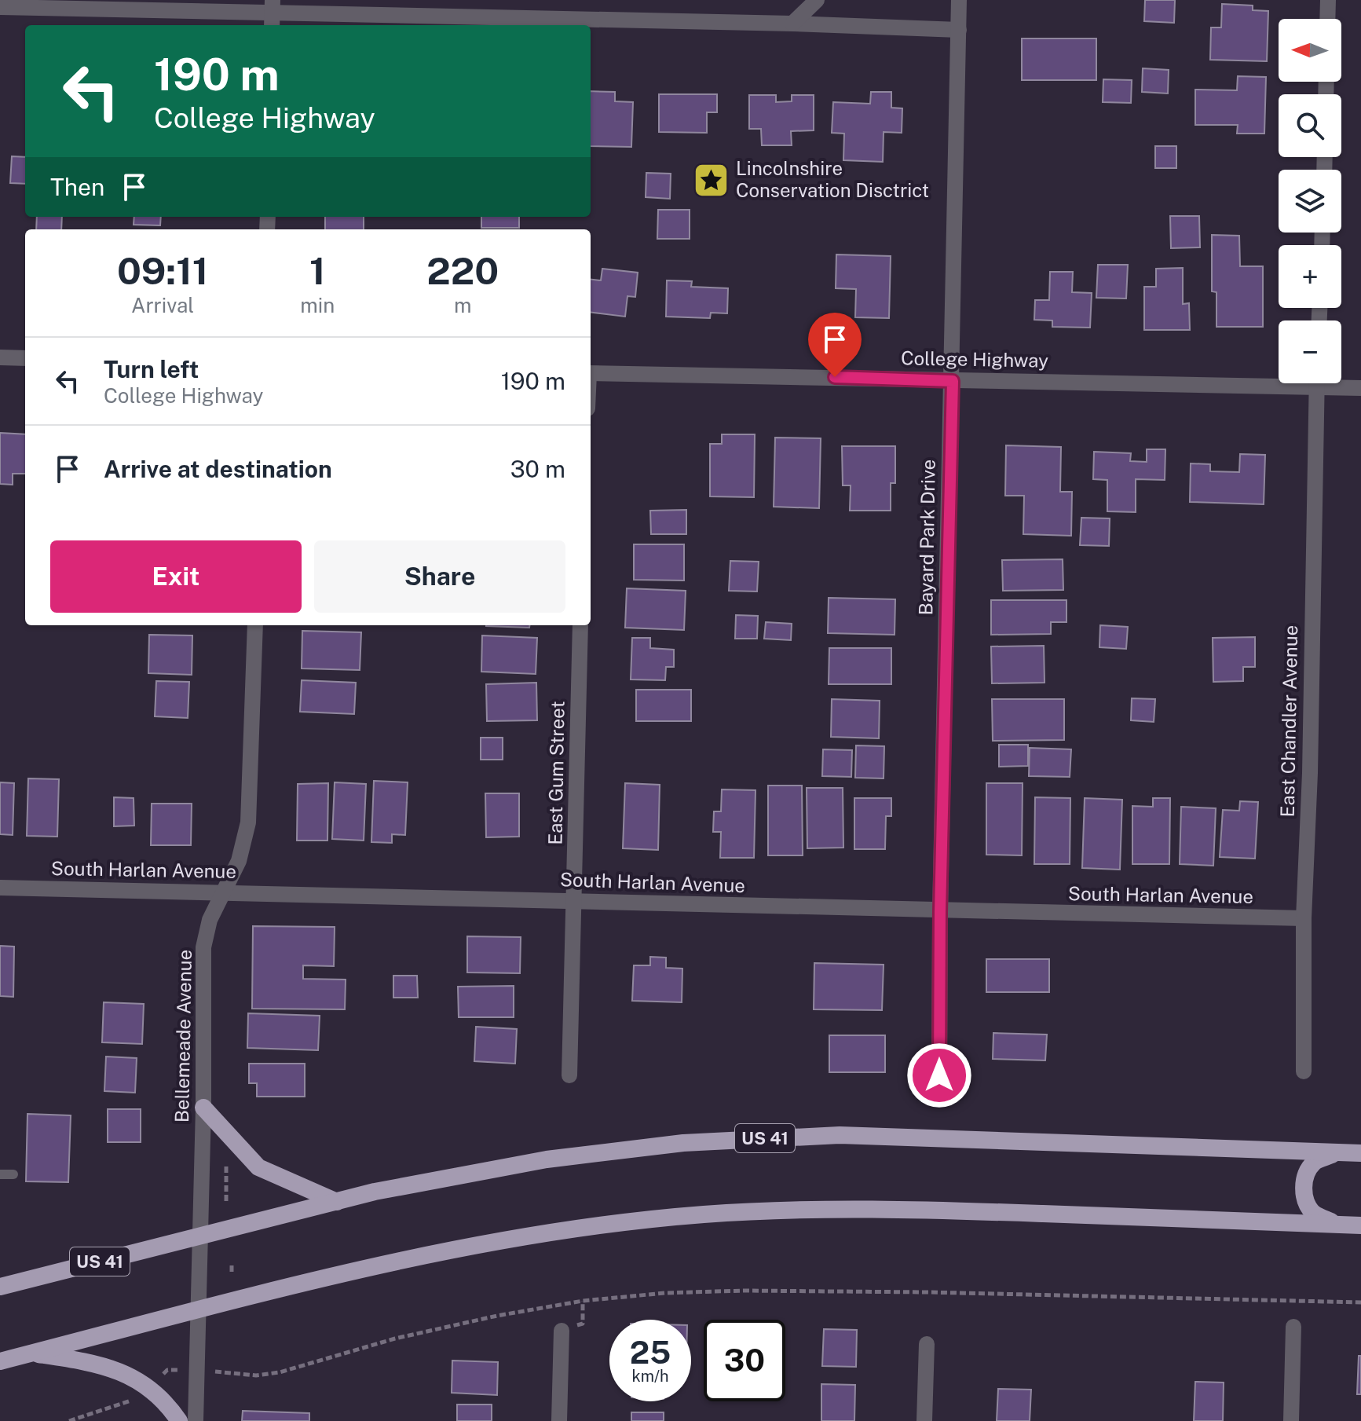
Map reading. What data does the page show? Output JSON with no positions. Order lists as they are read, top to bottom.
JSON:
{
  "streets": {
    "highway": ["US 41"],
    "street": [
      "College Highway",
      "Bayard Park Drive",
      "East Chandler Avenue",
      "East Gum Street",
      "South Harlan Avenue",
      "Bellemeade Avenue"
    ]
  },
  "crossings": [
    ["College Highway", "Bayard Park Drive"],
    ["Bayard Park Drive", "South Harlan Avenue"],
    ["East Chandler Avenue", "South Harlan Avenue"],
    ["East Gum Street", "South Harlan Avenue"],
    ["South Harlan Avenue", "Bellemeade Avenue"],
    ["Bellemeade Avenue", "US 41"]
  ],
  "places": {
    "place": ["Lincolnshire Conservation Disctrict"]
  },
  "north": "left",
  "page": {
    "map_buttons": ["+", "−"],
    "turn": ["190 m", "College Highway"],
    "then": "Then",
    "eta": [
      "09:11",
      "Arrival",
      "1",
      "min",
      "220",
      "m"
    ],
    "list": [
      {
        "name": "Turn left",
        "note": "College Highway",
        "value": "190 m"
      },
      {
        "name": "Arrive at destination",
        "value": "30 m"
      }
    ],
    "buttons": ["Exit", "Share"],
    "speed": "25 km/h",
    "limit": "30"
  }
}
